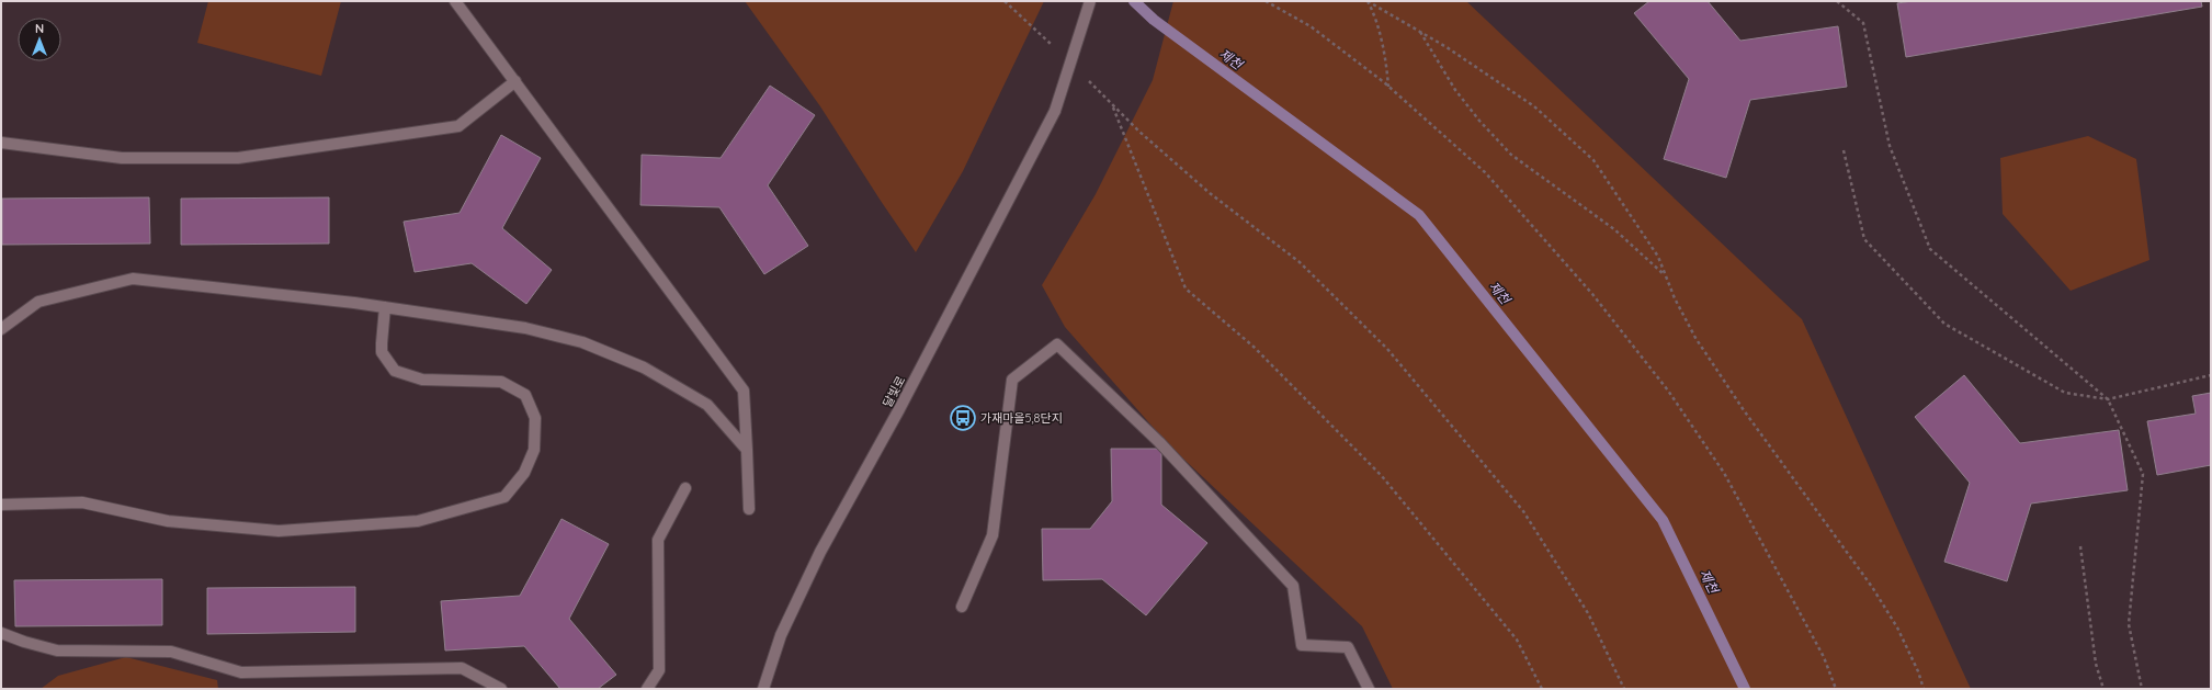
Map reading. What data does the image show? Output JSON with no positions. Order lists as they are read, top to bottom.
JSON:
{
  "streets": {
    "street": ["달빛로"]
  },
  "water": ["제천"],
  "places": {
    "bus stop": ["가재마을5,8단지"]
  },
  "north": "top"
}
